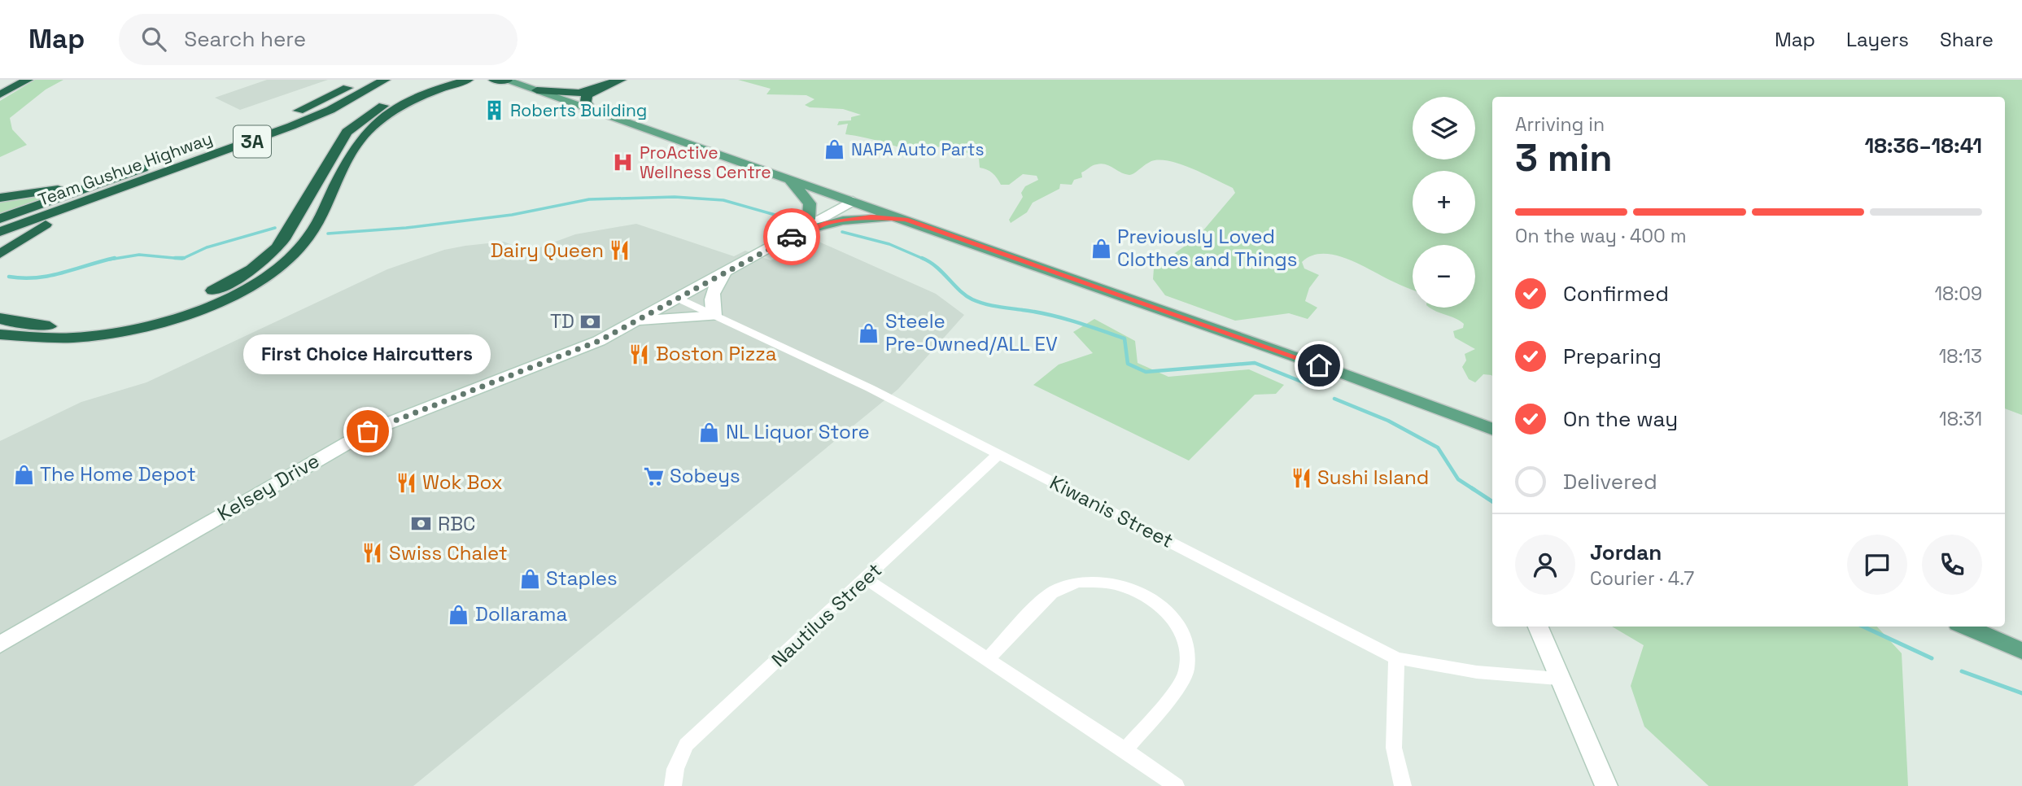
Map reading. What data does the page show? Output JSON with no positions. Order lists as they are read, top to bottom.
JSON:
{
  "streets": {
    "highway": ["3A", "Team Gushue Highway"],
    "main road": ["Kelsey Drive"],
    "street": ["Kiwanis Street", "Nautilus Street"]
  },
  "crossings": [
    ["Kelsey Drive", "Kiwanis Street"],
    ["Kiwanis Street", "Nautilus Street"]
  ],
  "places": {
    "building": ["Roberts Building"],
    "shop": [
      "NAPA Auto Parts",
      "Previously Loved Clothes and Things",
      "Steele Pre-Owned/ALL EV",
      "NL Liquor Store",
      "The Home Depot",
      "Staples",
      "Dollarama"
    ],
    "hospital": ["ProActive Wellness Centre"],
    "restaurant": [
      "Dairy Queen",
      "Boston Pizza",
      "Sushi Island",
      "Wok Box",
      "Swiss Chalet"
    ],
    "bank": ["TD", "RBC"],
    "other": ["First Choice Haircutters"],
    "supermarket": ["Sobeys"]
  },
  "page": {
    "header": "Map",
    "search": "Search here",
    "nav": ["Map", "Layers", "Share"],
    "map_buttons": ["+", "−"],
    "heading": ["3 min", "Arriving in", "18:36–18:41"],
    "panel": ["Jordan", "Courier · 4.7"],
    "bar": "On the way · 400 m",
    "list": [
      ["Confirmed", "18:09"],
      ["Preparing", "18:13"],
      ["On the way", "18:31"],
      "Delivered"
    ],
    "bubble": "First Choice Haircutters"
  }
}
